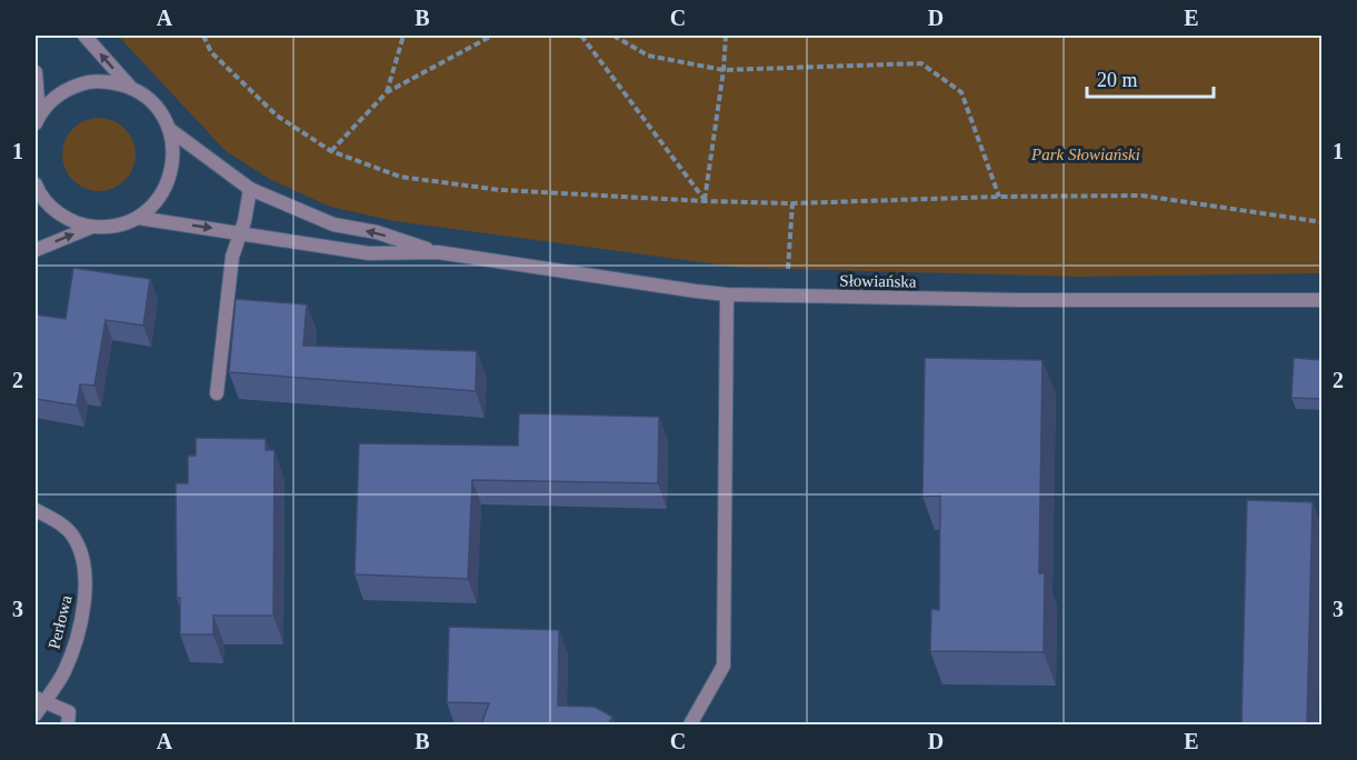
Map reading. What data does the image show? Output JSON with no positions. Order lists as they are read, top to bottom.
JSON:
{
  "streets": {
    "street": ["Słowiańska", "Perłowa"]
  },
  "parks": ["Park Słowiański"],
  "scale_bar": "20 m",
  "grid": {
    "columns": [
      "A",
      "B",
      "C",
      "D",
      "E"
    ],
    "rows": ["1", "2", "3"]
  }
}
